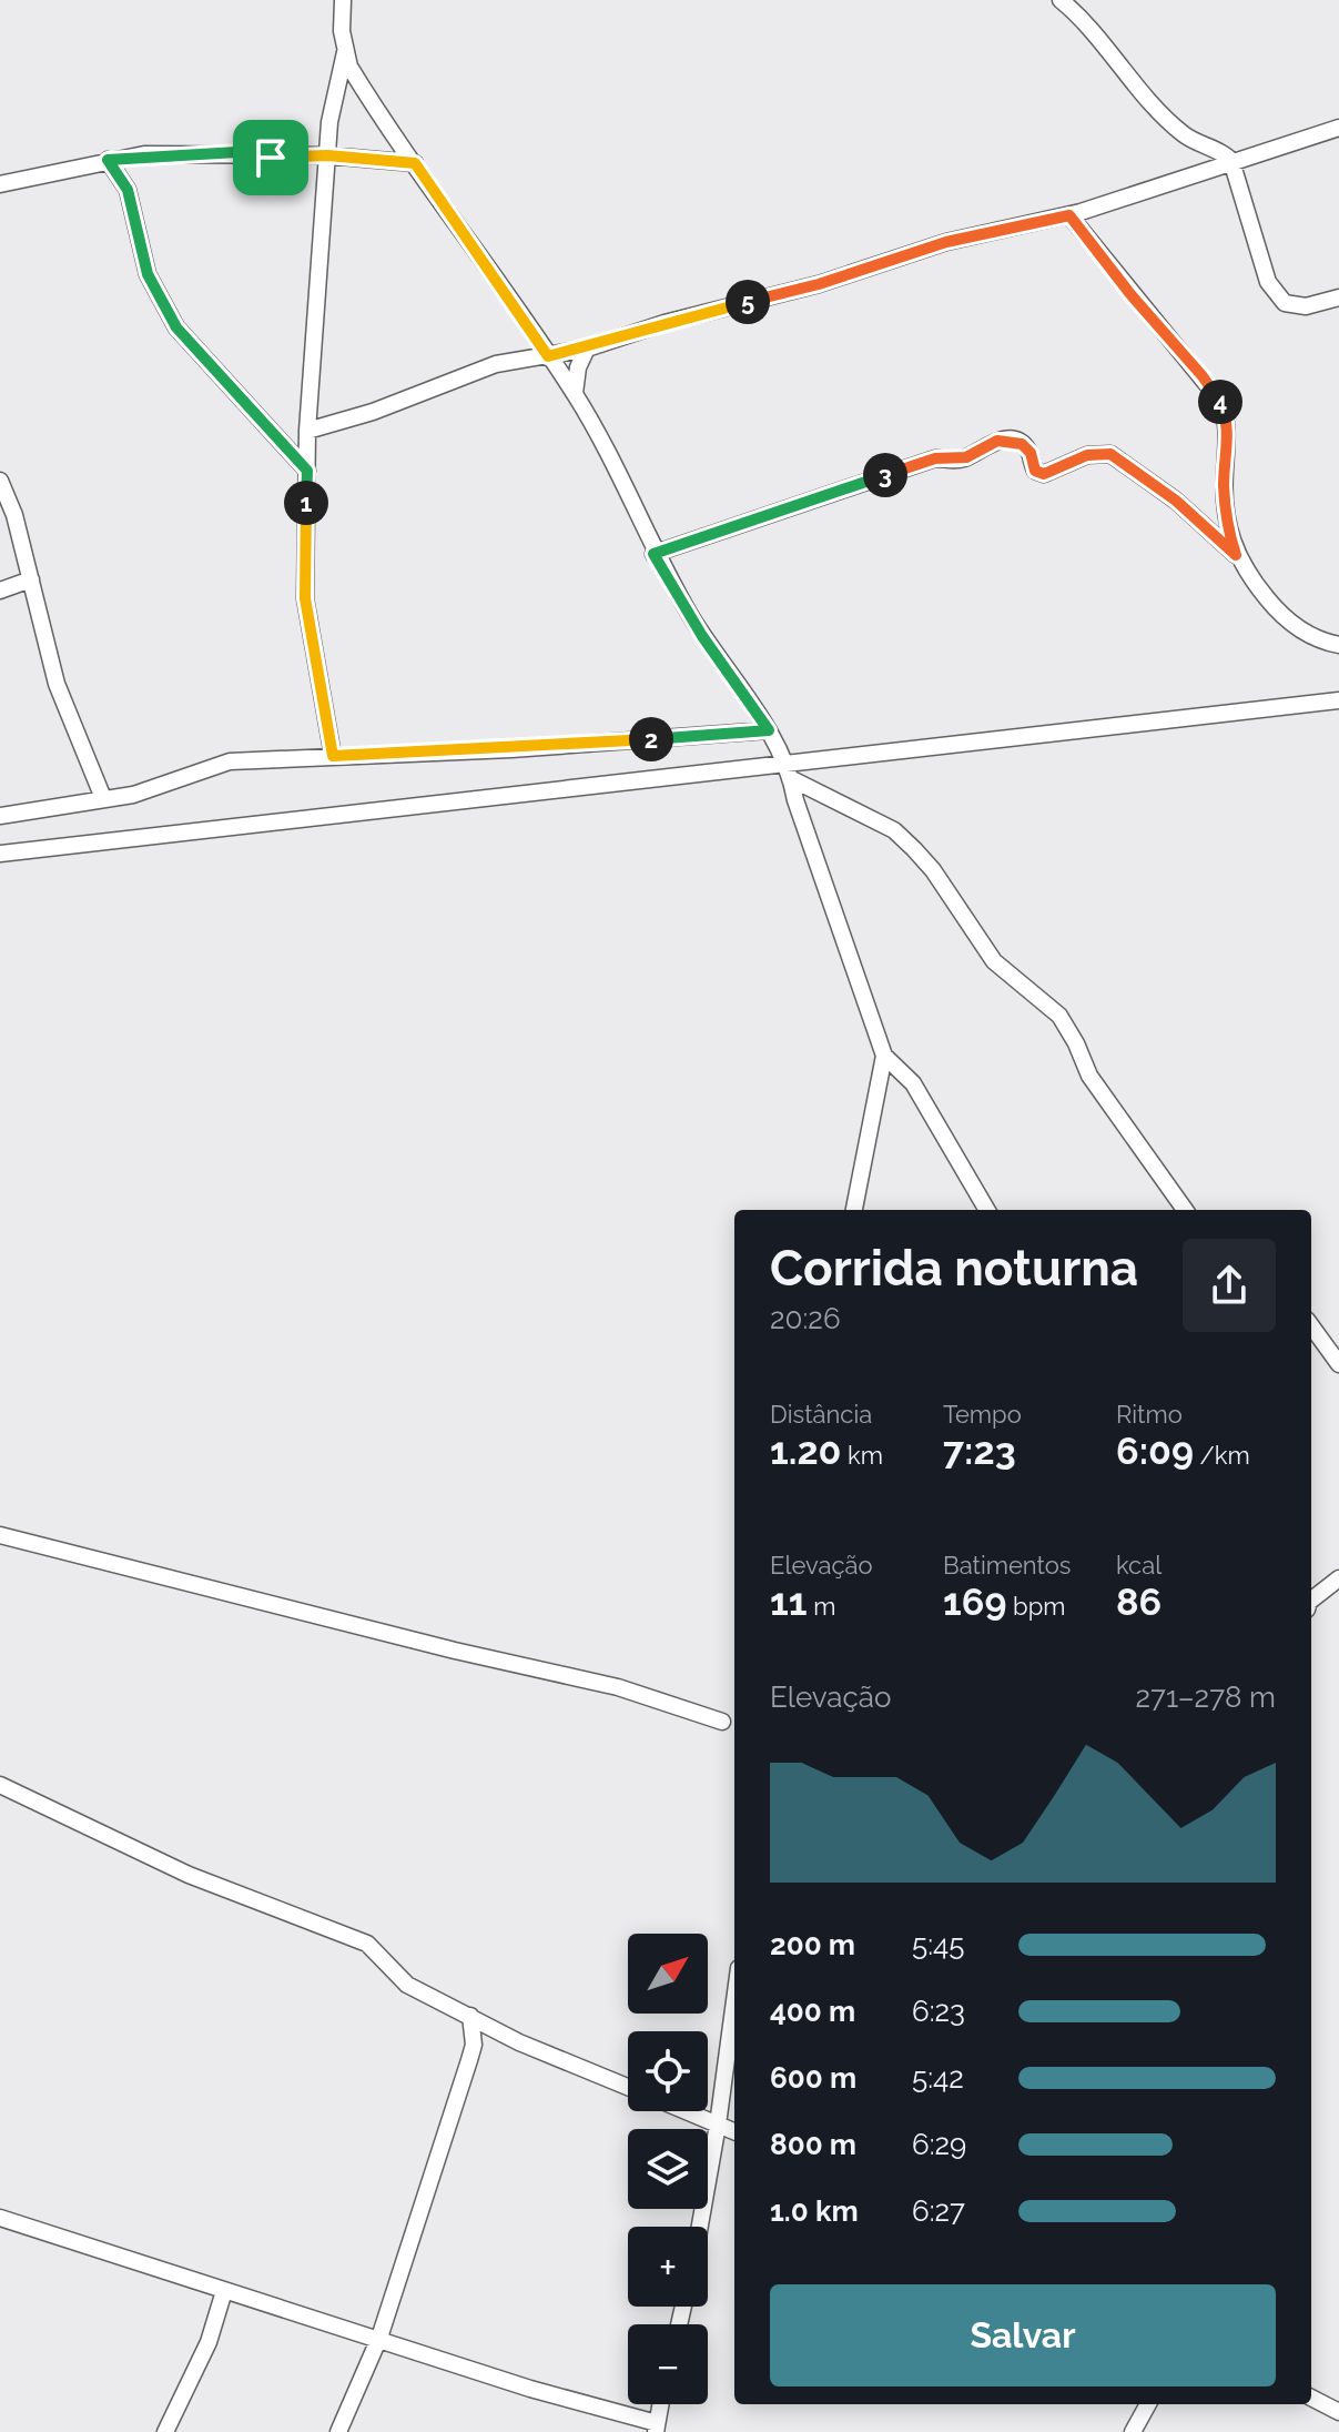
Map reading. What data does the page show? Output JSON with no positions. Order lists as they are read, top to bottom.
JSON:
{
  "north": "top right",
  "page": {
    "pins": [
      "5",
      "4",
      "3",
      "1",
      "2"
    ],
    "heading": ["Corrida noturna", "20:26"],
    "stats": [
      ["Distância", "1.20 km"],
      ["Tempo", "7:23"],
      ["Ritmo", "6:09 /km"],
      ["Elevação", "11 m"],
      ["Batimentos", "169 bpm"],
      ["kcal", "86"]
    ],
    "chart": ["Elevação", "271–278 m"],
    "list": [
      {
        "name": "200 m",
        "note": "5:45"
      },
      {
        "name": "400 m",
        "note": "6:23"
      },
      {
        "name": "600 m",
        "note": "5:42"
      },
      {
        "name": "800 m",
        "note": "6:29"
      },
      {
        "name": "1.0 km",
        "note": "6:27"
      }
    ],
    "map_buttons": ["+", "−"],
    "buttons": "Salvar"
  }
}
